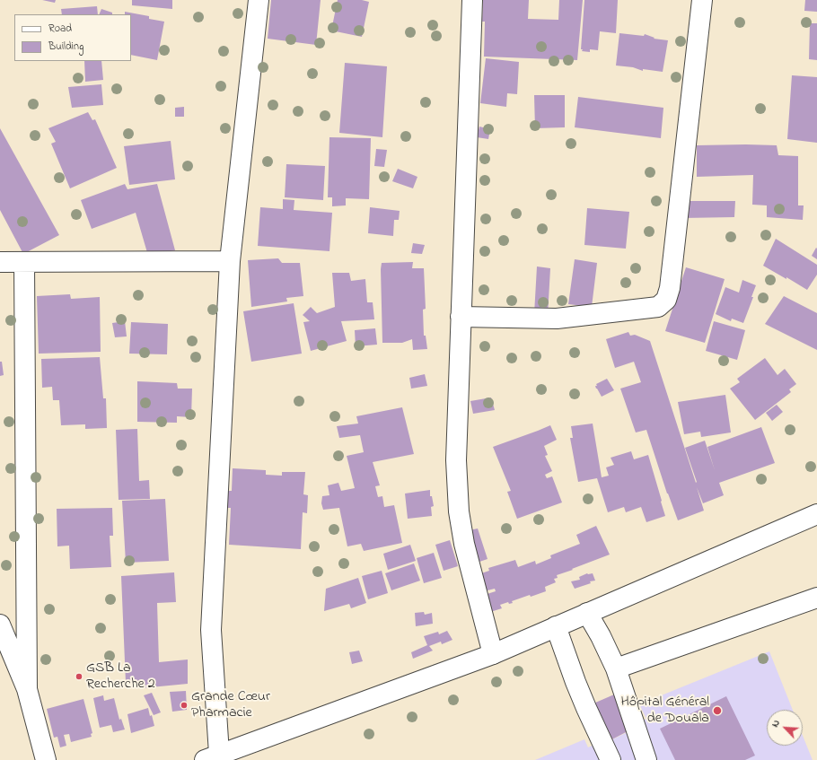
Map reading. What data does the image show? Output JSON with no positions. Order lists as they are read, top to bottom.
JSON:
{
  "places": ["GSB La Recherche 2", "Grande Cœur Pharmacie", "Hôpital Général de Douala"],
  "legend": ["Road", "Building"],
  "north": "top left"
}
